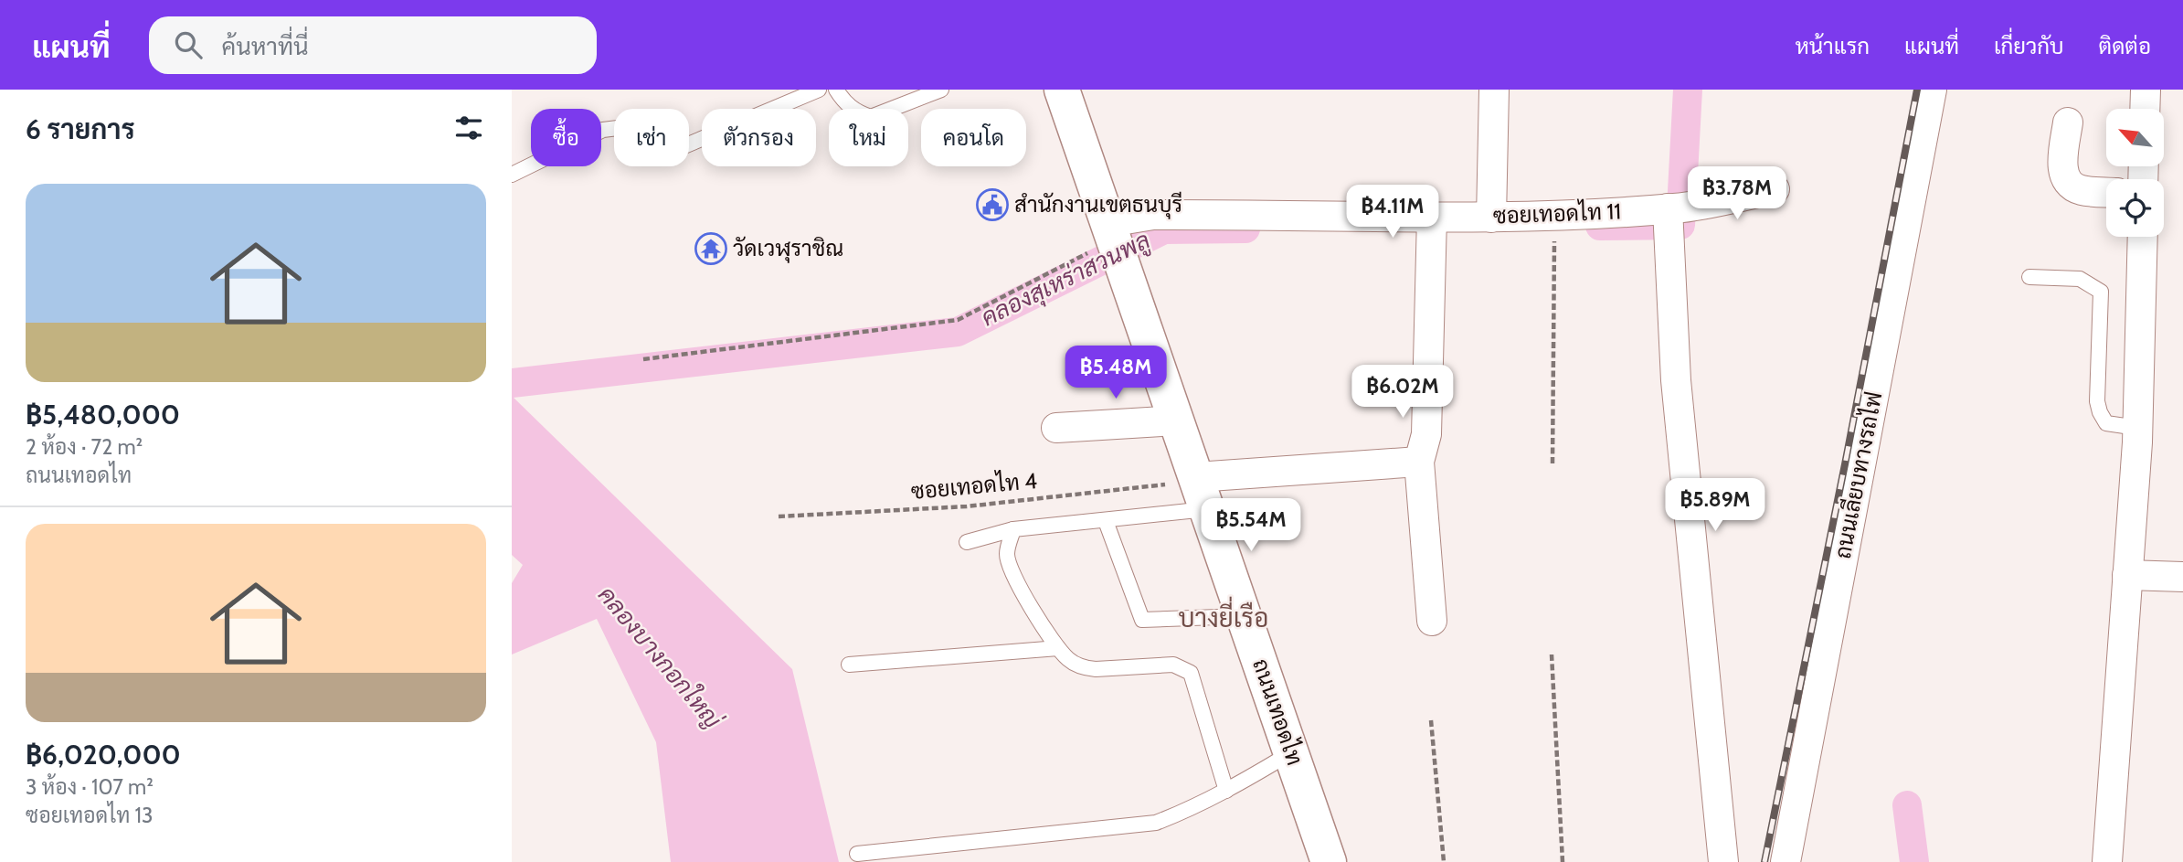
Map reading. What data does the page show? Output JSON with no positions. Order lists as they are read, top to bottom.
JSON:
{
  "streets": {
    "main road": ["ถนนเทอดไท"],
    "street": ["ซอยเทอดไท 11", "ถนนเลียบทางรถไฟ"],
    "path": ["ซอยเทอดไท 4"]
  },
  "crossings": [
    ["ซอยเทอดไท 11", "ถนนเทอดไท"],
    ["ซอยเทอดไท 4", "ถนนเทอดไท"]
  ],
  "districts": ["บางยี่เรือ"],
  "water": ["คลองสุเหร่าสวนพลู", "คลองบางกอกใหญ่"],
  "places": {
    "public building": ["สำนักงานเขตธนบุรี"],
    "temple": ["วัดเวฬุราชิณ"]
  },
  "north": "top left",
  "page": {
    "header": "แผนที่",
    "search": "ค้นหาที่นี่",
    "nav": [
      "หน้าแรก",
      "แผนที่",
      "เกี่ยวกับ",
      "ติดต่อ"
    ],
    "heading": "6 รายการ",
    "chip": [
      "ซื้อ",
      "เช่า",
      "ตัวกรอง",
      "ใหม่",
      "คอนโด"
    ],
    "list": [
      {
        "name": "฿5,480,000",
        "note": "2 ห้อง · 72 m² · ถนนเทอดไท"
      },
      {
        "name": "฿6,020,000",
        "note": "3 ห้อง · 107 m² · ซอยเทอดไท 13"
      }
    ],
    "price": [
      "฿3.78M",
      "฿4.11M",
      "฿5.48M",
      "฿6.02M",
      "฿5.89M",
      "฿5.54M"
    ]
  }
}
